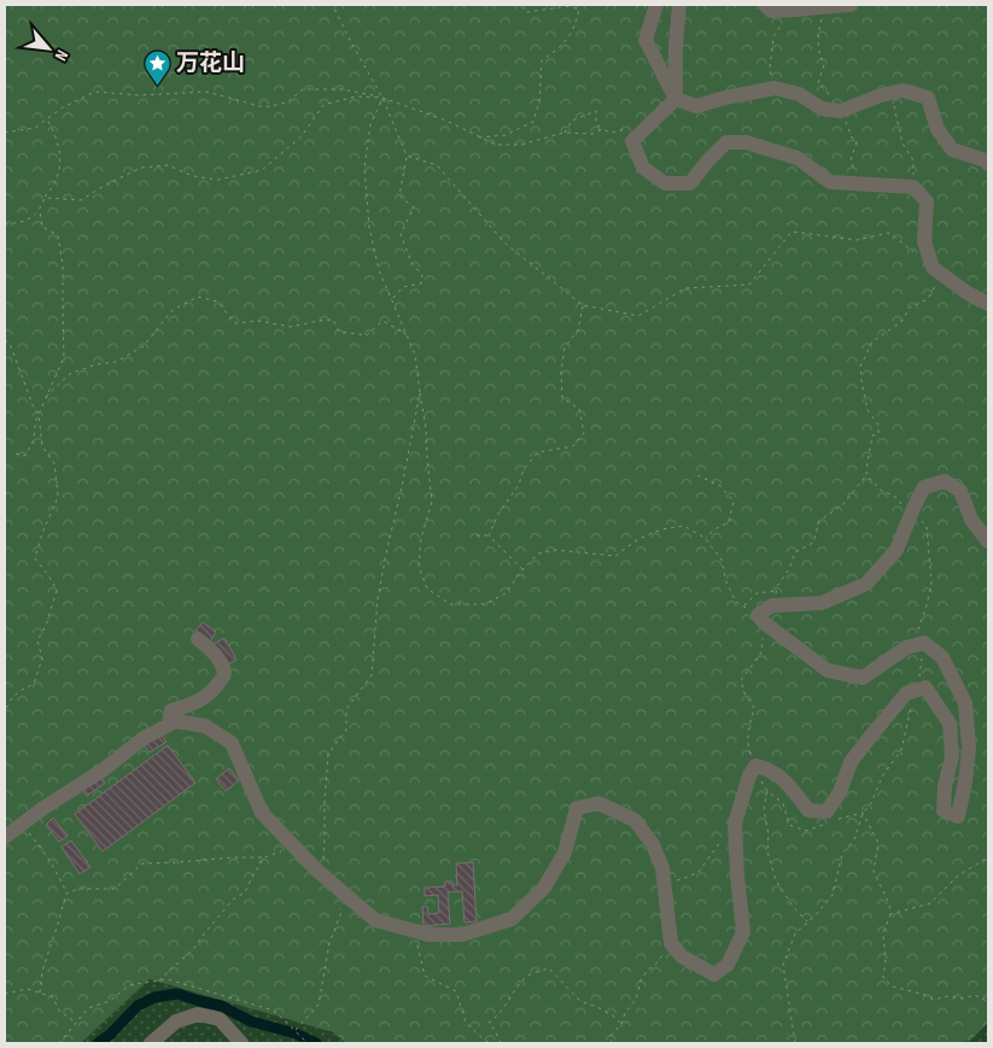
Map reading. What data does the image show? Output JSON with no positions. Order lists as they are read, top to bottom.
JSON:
{
  "places": {
    "place": ["万花山"]
  },
  "north": "bottom right"
}
